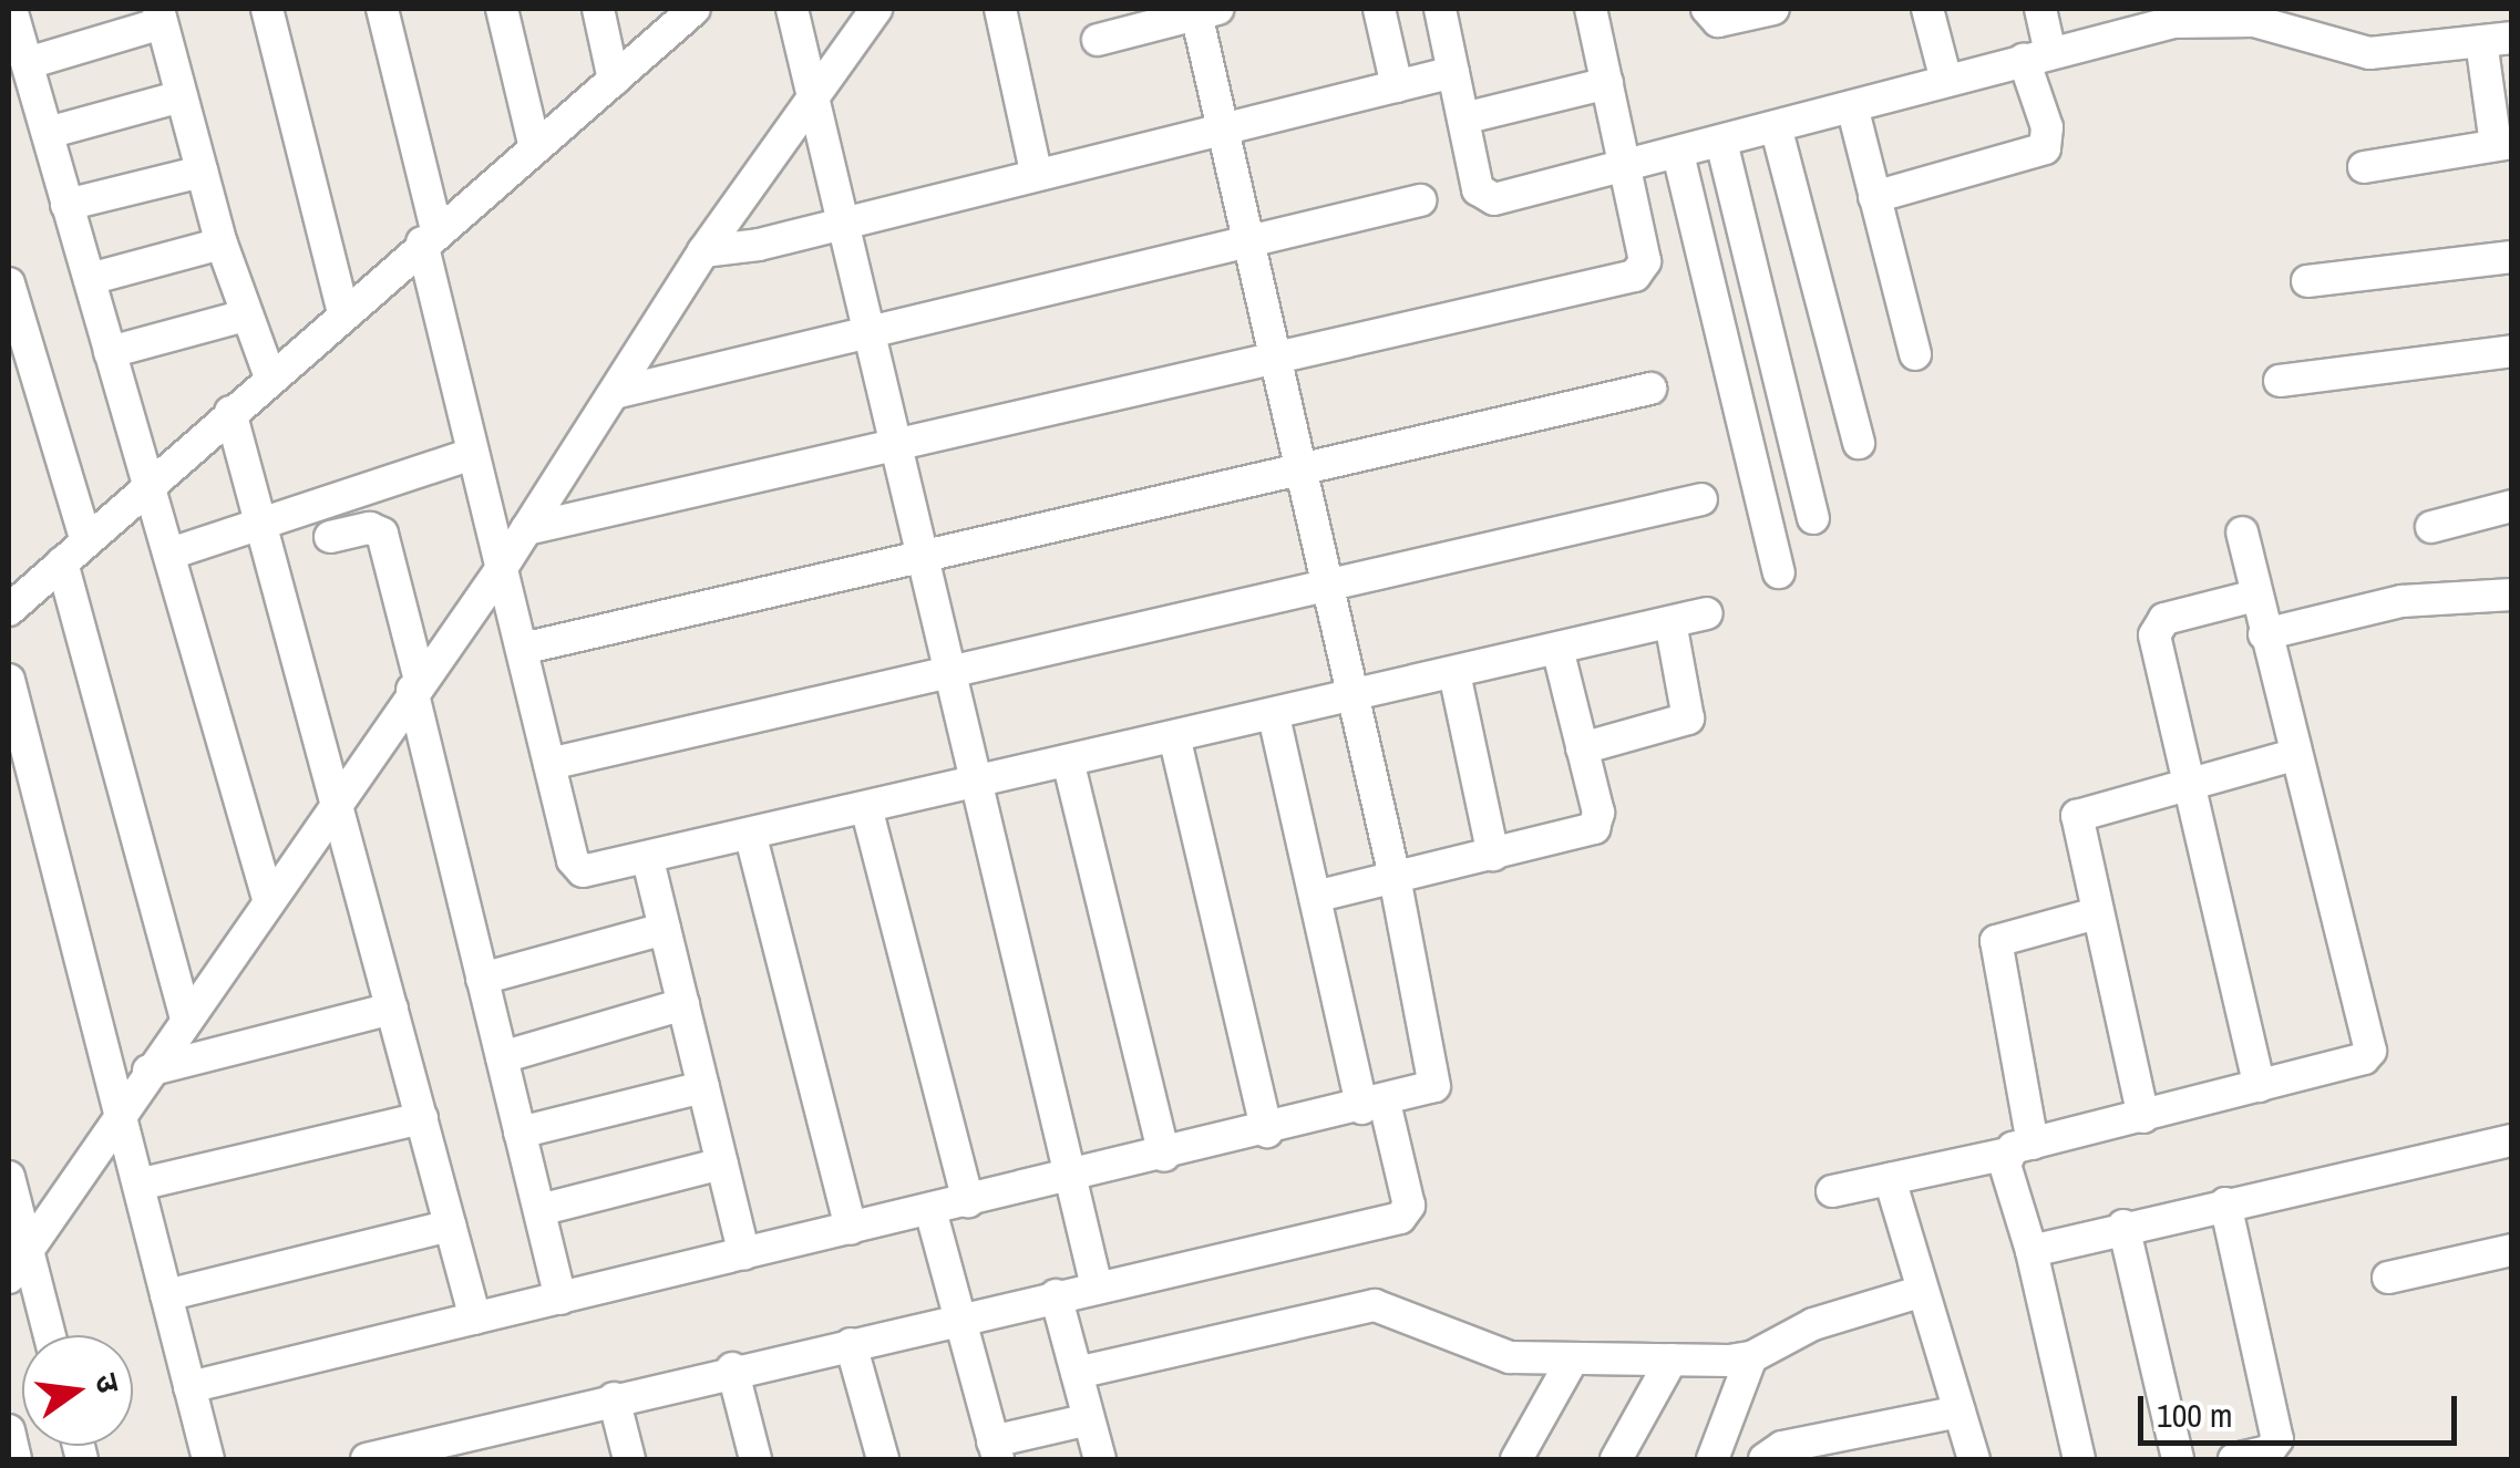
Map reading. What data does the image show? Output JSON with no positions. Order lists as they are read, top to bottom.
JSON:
{
  "scale_bar": "100 m",
  "north": "right"
}
